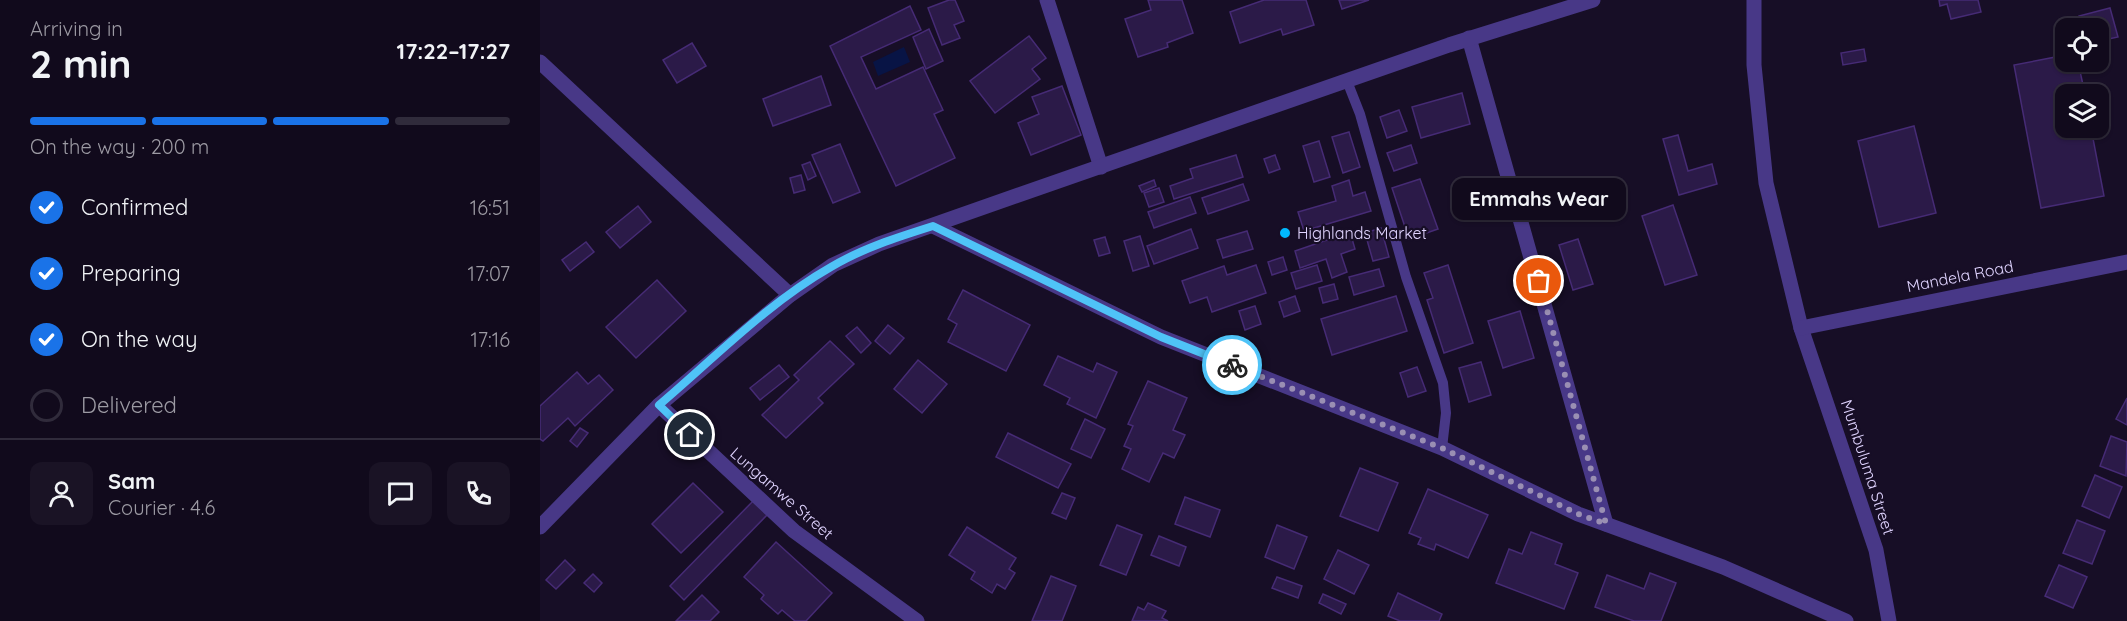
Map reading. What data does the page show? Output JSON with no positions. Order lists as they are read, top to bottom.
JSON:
{
  "streets": {
    "street": ["Mandela Road", "Mumbuluma Street", "Lungamwe Street"]
  },
  "crossings": [
    ["Mandela Road", "Mumbuluma Street"]
  ],
  "places": ["Highlands Market", "Emmahs Wear"],
  "page": {
    "heading": ["2 min", "Arriving in", "17:22–17:27"],
    "panel": ["Sam", "Courier · 4.6"],
    "bar": "On the way · 200 m",
    "list": [
      ["Confirmed", "16:51"],
      ["Preparing", "17:07"],
      ["On the way", "17:16"],
      "Delivered"
    ],
    "bubble": "Emmahs Wear"
  }
}
